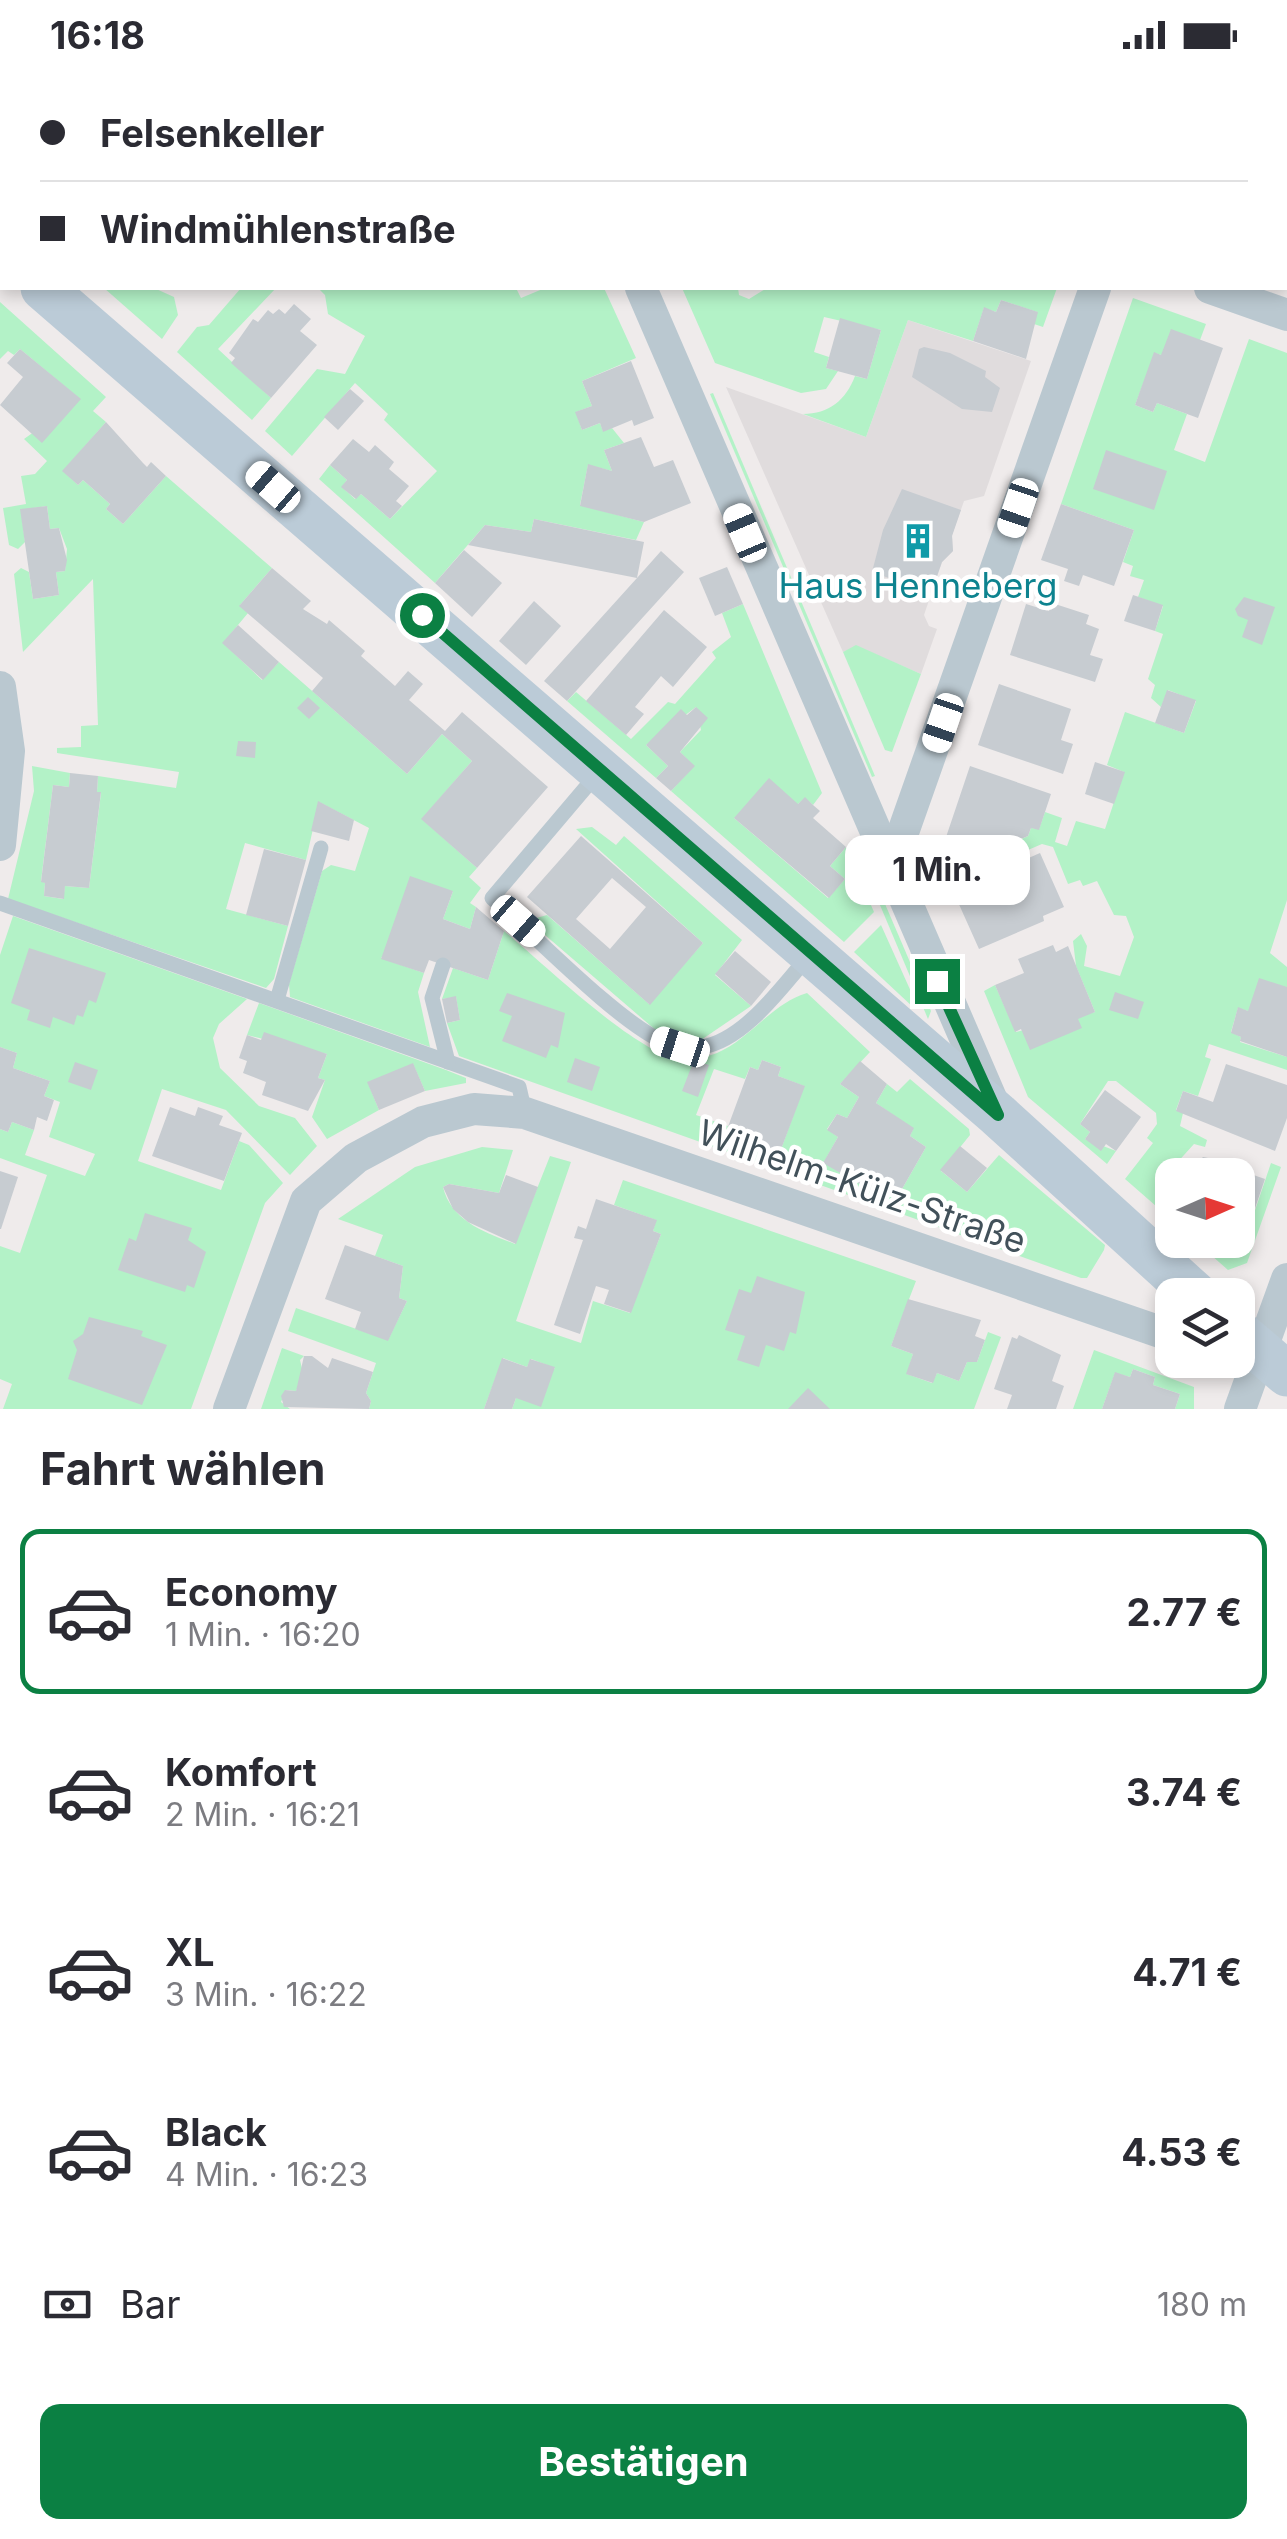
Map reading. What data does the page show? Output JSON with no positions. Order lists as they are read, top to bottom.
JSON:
{
  "streets": {
    "street": ["Wilhelm-Külz-Straße"]
  },
  "places": {
    "building": ["Haus Henneberg"]
  },
  "north": "right",
  "page": {
    "status": "16:18",
    "banner": ["Felsenkeller", "Windmühlenstraße"],
    "bubble": "1 Min.",
    "heading": "Fahrt wählen",
    "list": [
      {
        "name": "Economy",
        "note": "1 Min. · 16:20",
        "value": "2.77 €"
      },
      {
        "name": "Komfort",
        "note": "2 Min. · 16:21",
        "value": "3.74 €"
      },
      {
        "name": "XL",
        "note": "3 Min. · 16:22",
        "value": "4.71 €"
      },
      {
        "name": "Black",
        "note": "4 Min. · 16:23",
        "value": "4.53 €"
      }
    ],
    "pay": ["Bar", "180 m"],
    "buttons": "Bestätigen"
  }
}
